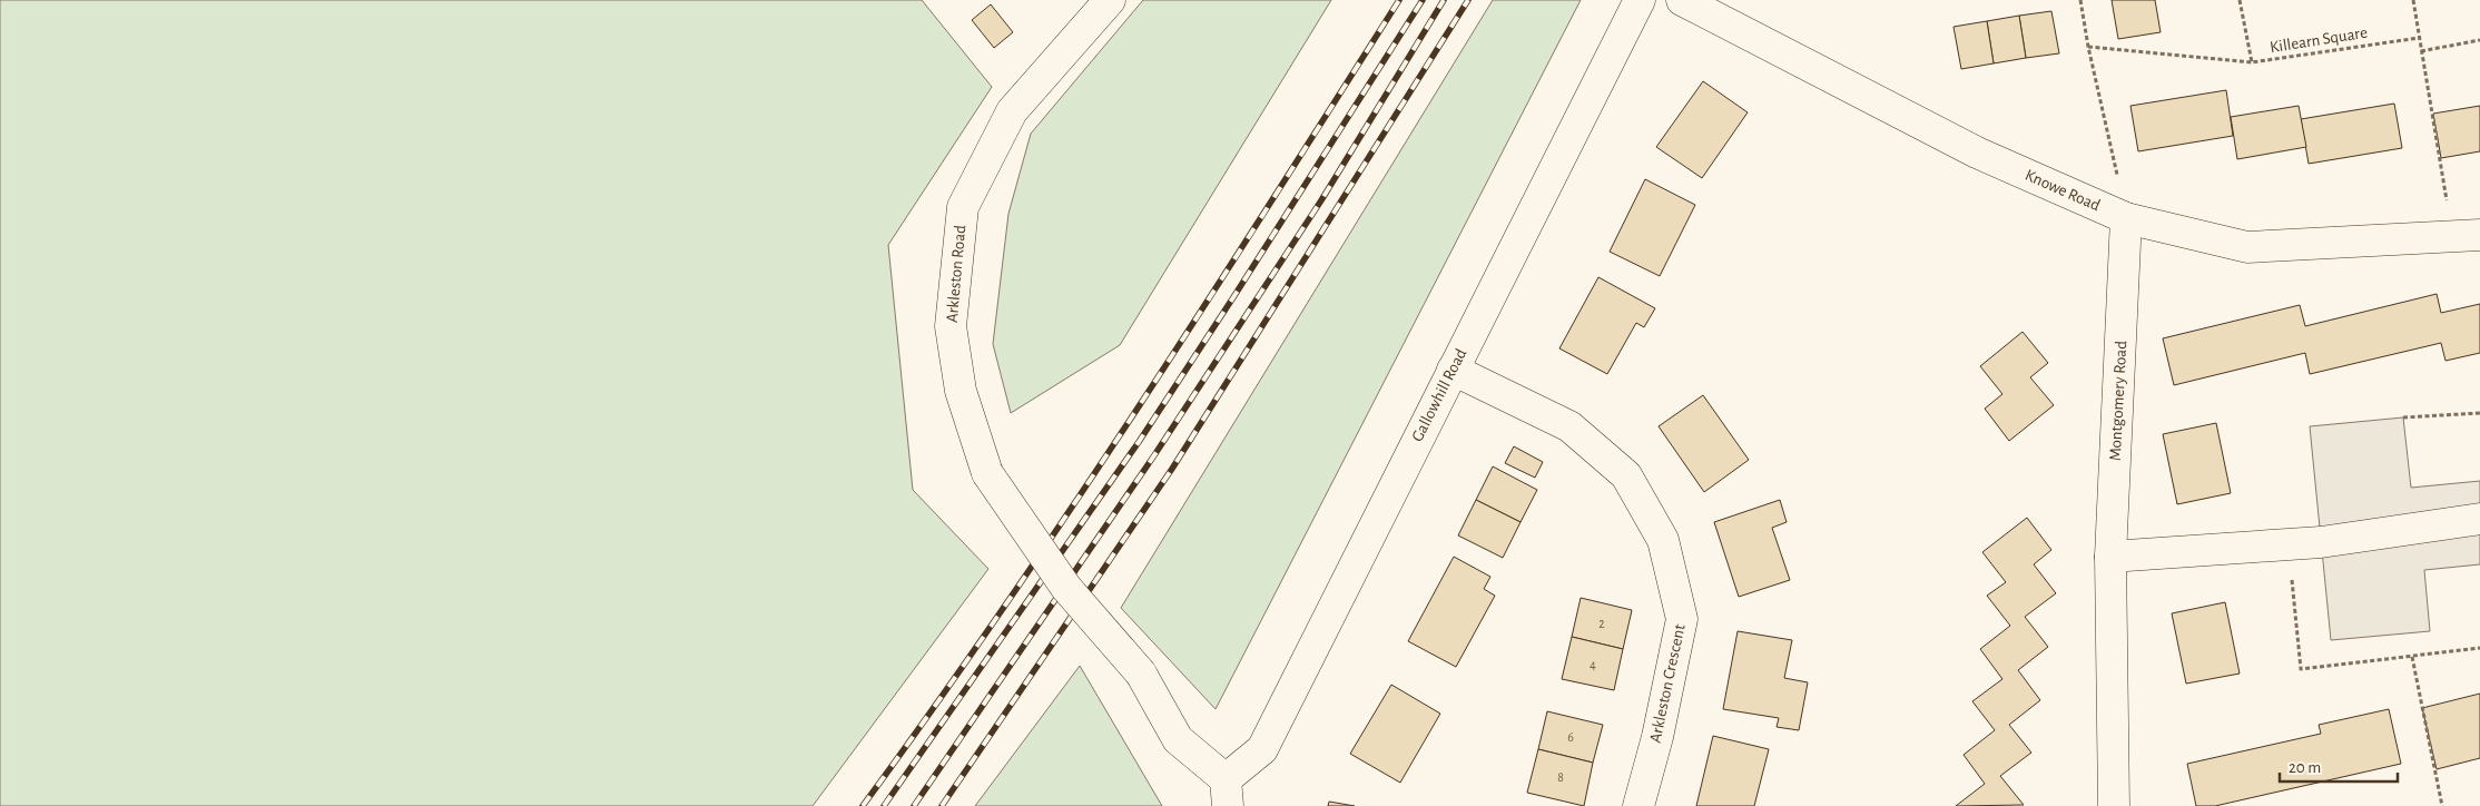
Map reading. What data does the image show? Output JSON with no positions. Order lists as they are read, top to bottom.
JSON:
{
  "streets": {
    "street": [
      "Knowe Road",
      "Arkleston Road",
      "Gallowhill Road",
      "Montgomery Road",
      "Arkleston Crescent"
    ],
    "path": ["Killearn Square"]
  },
  "crossings": [
    ["Knowe Road", "Montgomery Road"],
    ["Arkleston Road", "Gallowhill Road"],
    ["Gallowhill Road", "Arkleston Crescent"]
  ],
  "house_numbers": [
    "2",
    "4",
    "6",
    "8"
  ],
  "scale_bar": "20 m"
}
